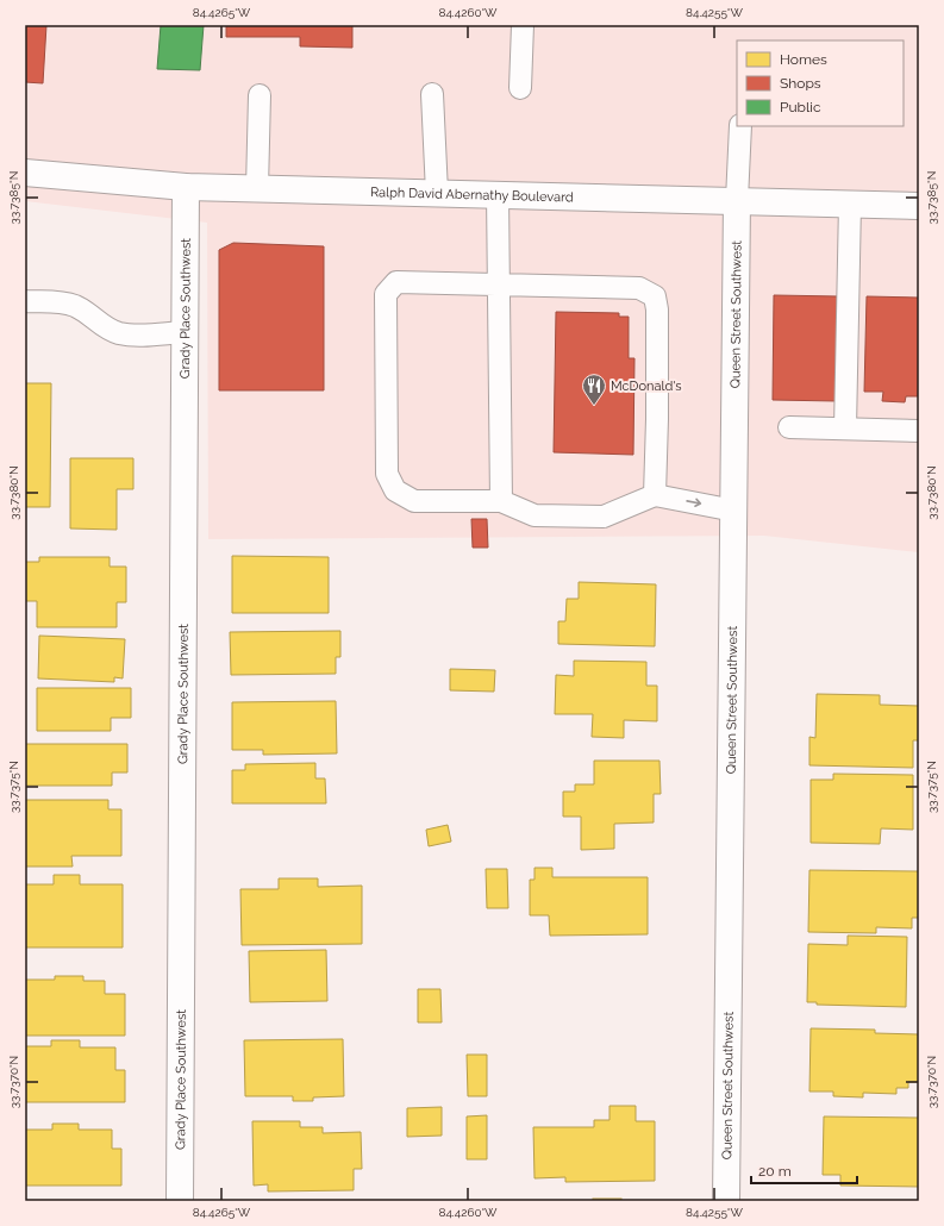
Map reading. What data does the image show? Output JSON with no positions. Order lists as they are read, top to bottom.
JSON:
{
  "streets": {
    "street": ["Ralph David Abernathy Boulevard", "Grady Place Southwest", "Queen Street Southwest"]
  },
  "crossings": [
    ["Ralph David Abernathy Boulevard", "Grady Place Southwest"],
    ["Ralph David Abernathy Boulevard", "Queen Street Southwest"]
  ],
  "places": {
    "restaurant": ["McDonald's"]
  },
  "legend": ["Homes", "Shops", "Public"],
  "scale_bar": "20 m",
  "coordinates": [
    "84.4265°W",
    "84.4260°W",
    "84.4255°W",
    "33.7385°N",
    "33.7380°N",
    "33.7375°N",
    "33.7370°N"
  ]
}
